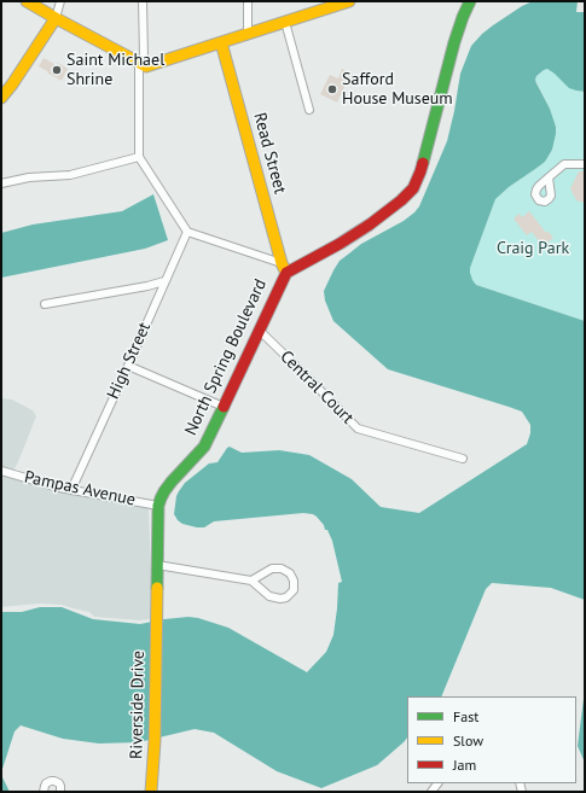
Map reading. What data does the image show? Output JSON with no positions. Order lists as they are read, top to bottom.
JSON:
{
  "streets": {
    "street": [
      "Read Street",
      "North Spring Boulevard",
      "High Street",
      "Central Court",
      "Pampas Avenue",
      "Riverside Drive"
    ]
  },
  "crossings": [
    ["Read Street", "North Spring Boulevard"],
    ["North Spring Boulevard", "Central Court"],
    ["North Spring Boulevard", "Pampas Avenue"],
    ["North Spring Boulevard", "Riverside Drive"],
    ["High Street", "Pampas Avenue"]
  ],
  "parks": ["Craig Park"],
  "places": ["Saint Michael Shrine", "Safford House Museum"],
  "legend": ["Fast", "Slow", "Jam"]
}
